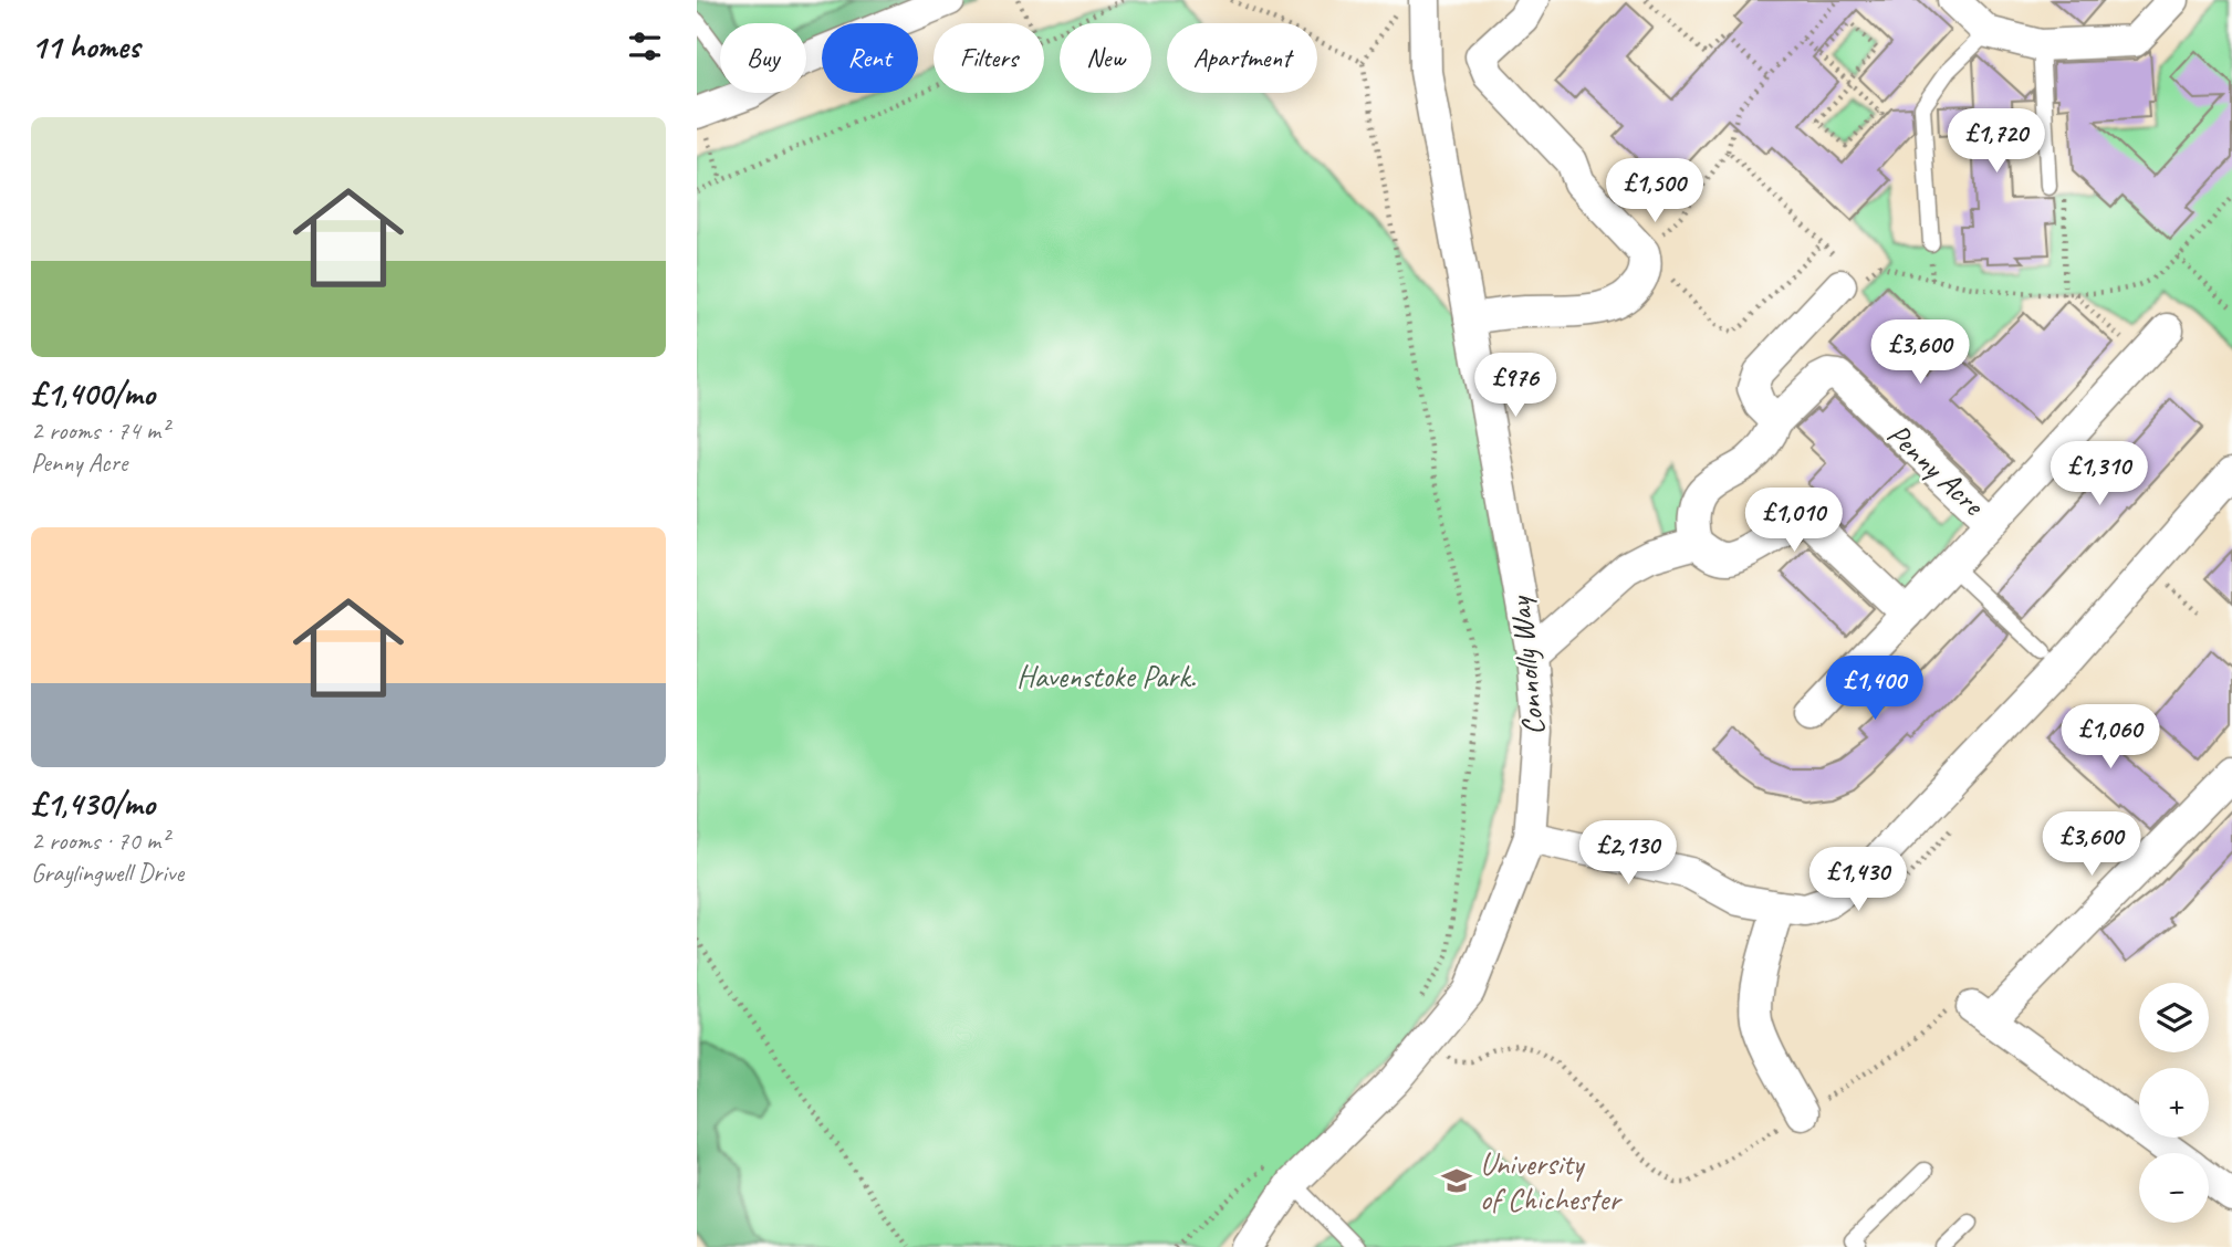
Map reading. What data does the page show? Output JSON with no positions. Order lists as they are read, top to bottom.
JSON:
{
  "streets": {
    "street": ["Penny Acre", "Connolly Way"]
  },
  "parks": ["Havenstoke Park."],
  "places": {
    "school or university": ["University of Chichester"]
  },
  "page": {
    "heading": "11 homes",
    "chip": [
      "Buy",
      "Rent",
      "Filters",
      "New",
      "Apartment"
    ],
    "list": [
      {
        "name": "£1,400/mo",
        "note": "2 rooms · 74 m² · Penny Acre"
      },
      {
        "name": "£1,430/mo",
        "note": "2 rooms · 70 m² · Graylingwell Drive"
      }
    ],
    "price": [
      "£1,720",
      "£1,500",
      "£3,600",
      "£976",
      "£1,310",
      "£1,010",
      "£1,400",
      "£1,060",
      "£3,600",
      "£2,130",
      "£1,430"
    ],
    "map_buttons": ["+", "−"]
  }
}
